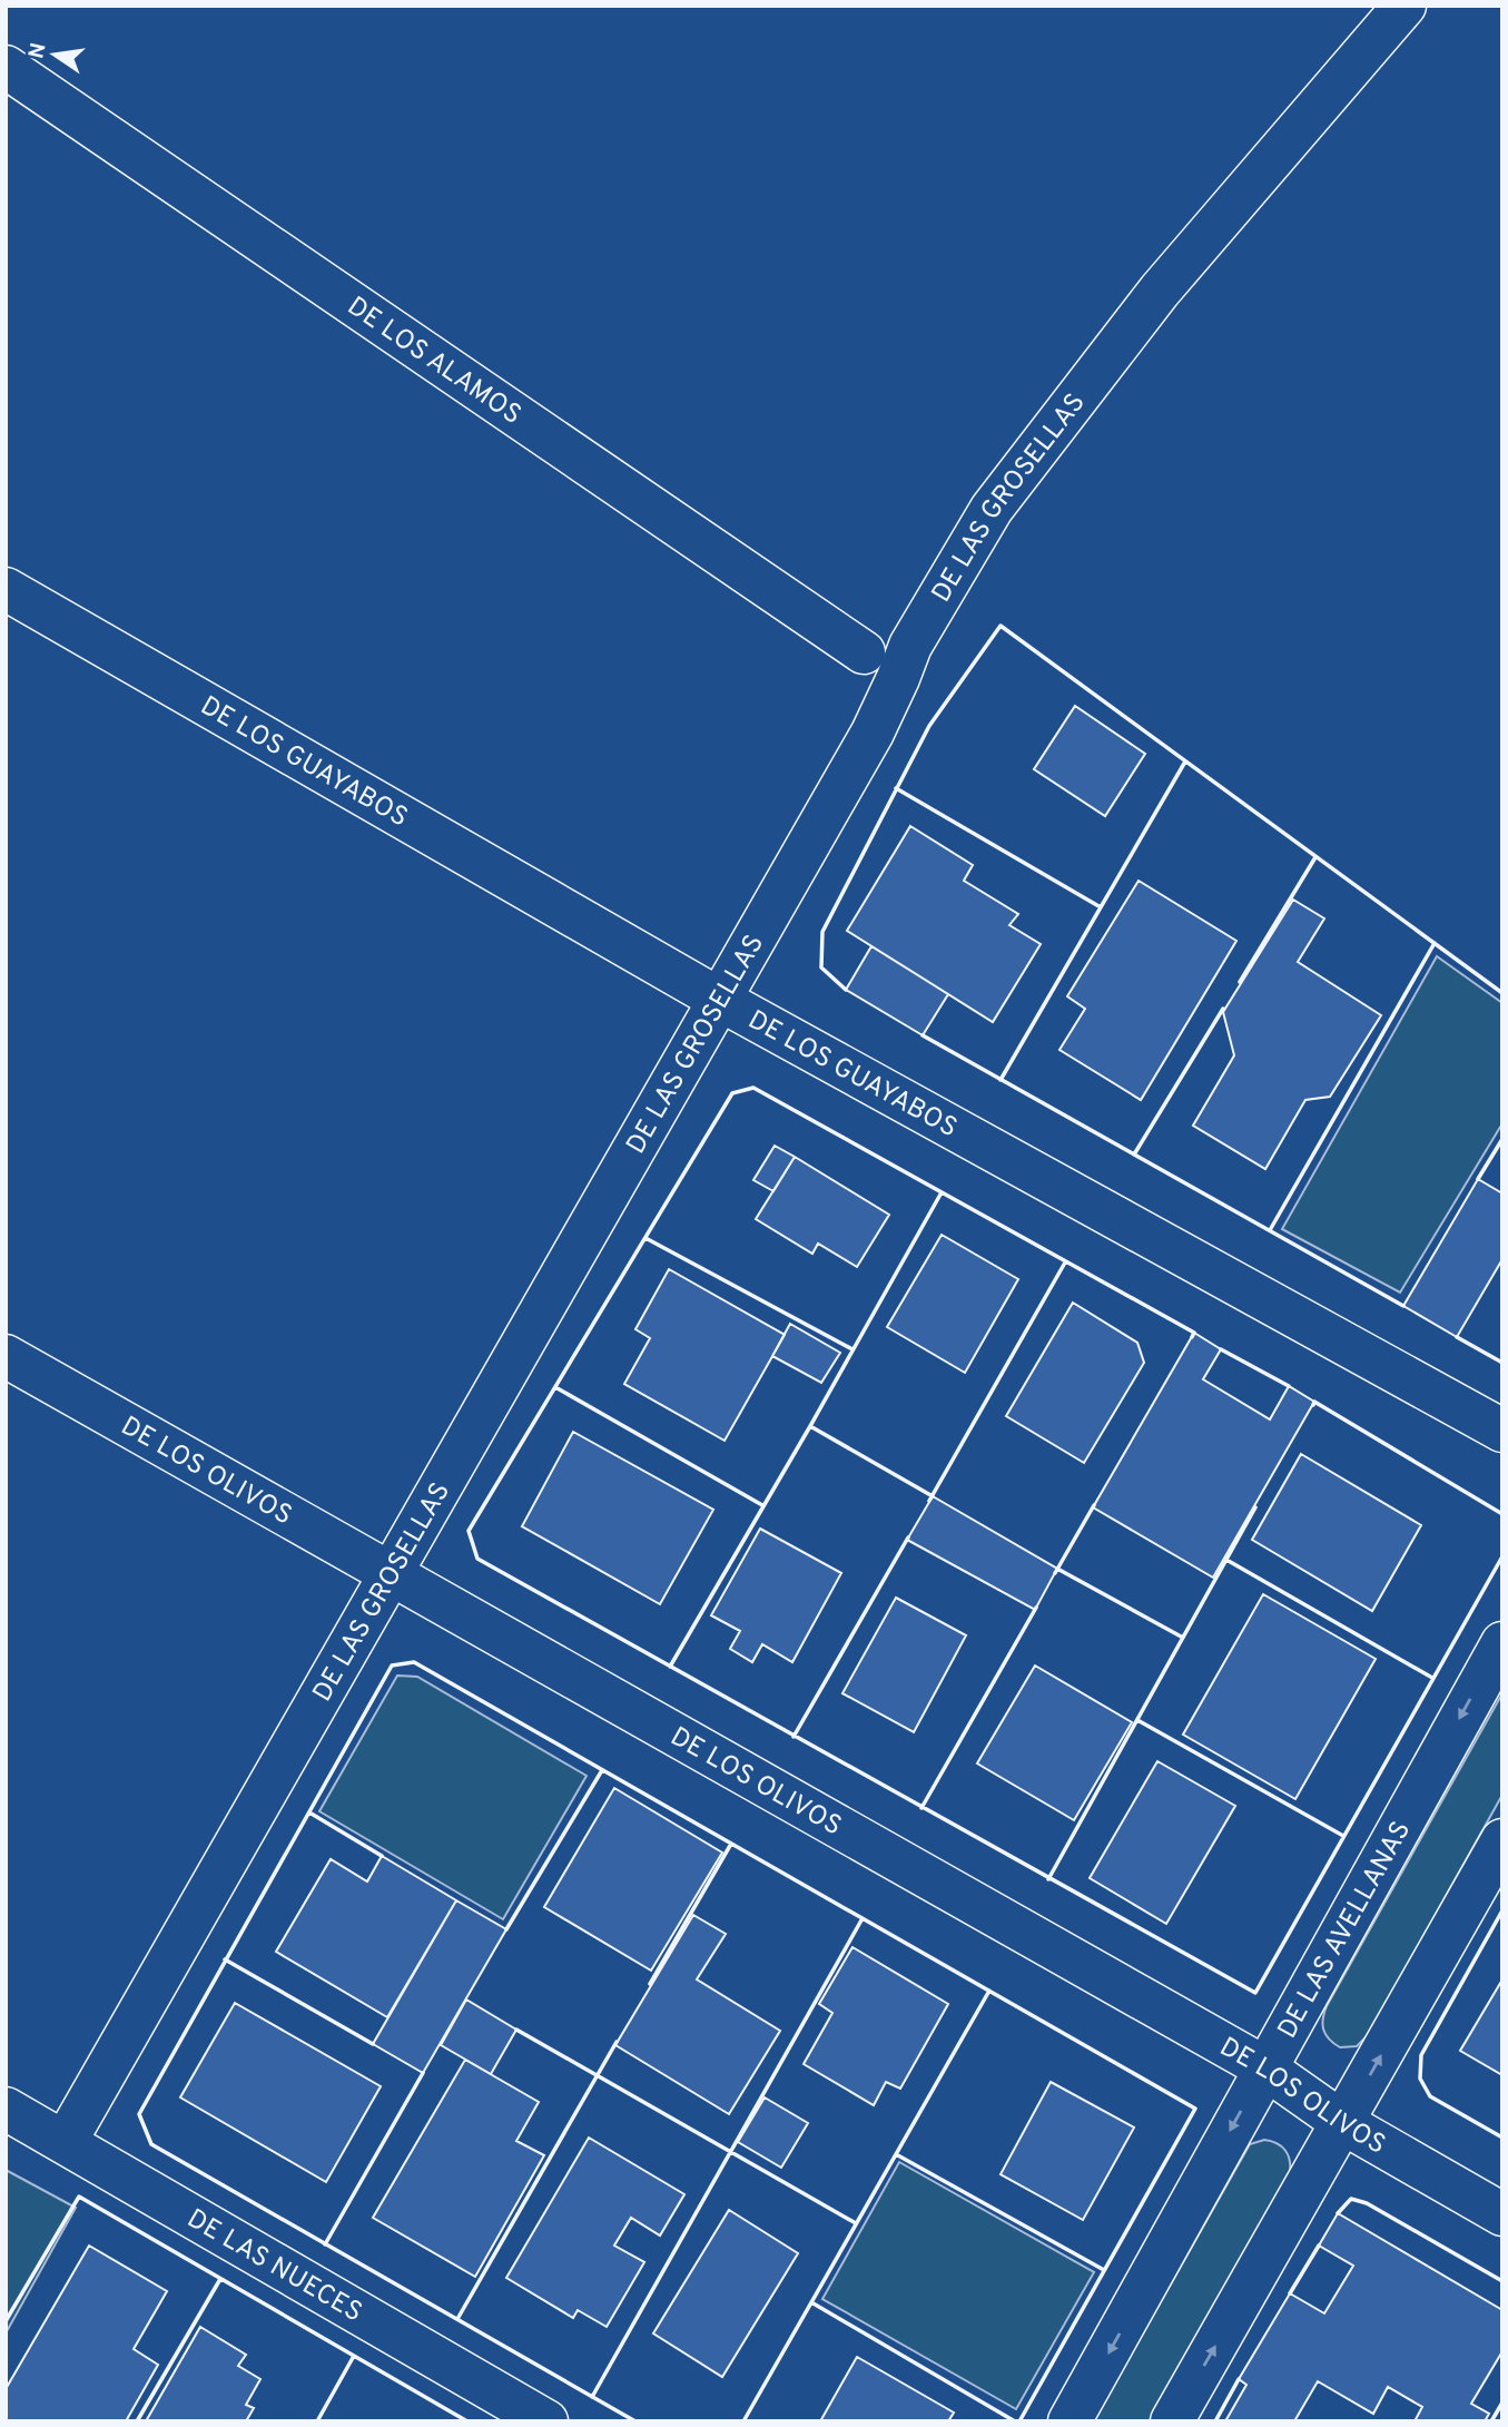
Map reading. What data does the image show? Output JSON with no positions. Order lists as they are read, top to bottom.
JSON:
{
  "streets": {
    "street": [
      "DE LOS ALAMOS",
      "DE LAS GROSELLAS",
      "DE LOS GUAYABOS",
      "DE LOS OLIVOS",
      "DE LAS AVELLANAS",
      "DE LAS NUECES"
    ]
  },
  "crossings": [
    ["DE LAS GROSELLAS", "DE LOS GUAYABOS"],
    ["DE LAS GROSELLAS", "DE LOS OLIVOS"],
    ["DE LAS GROSELLAS", "DE LAS NUECES"],
    ["DE LOS OLIVOS", "DE LAS AVELLANAS"]
  ],
  "north": "left"
}
